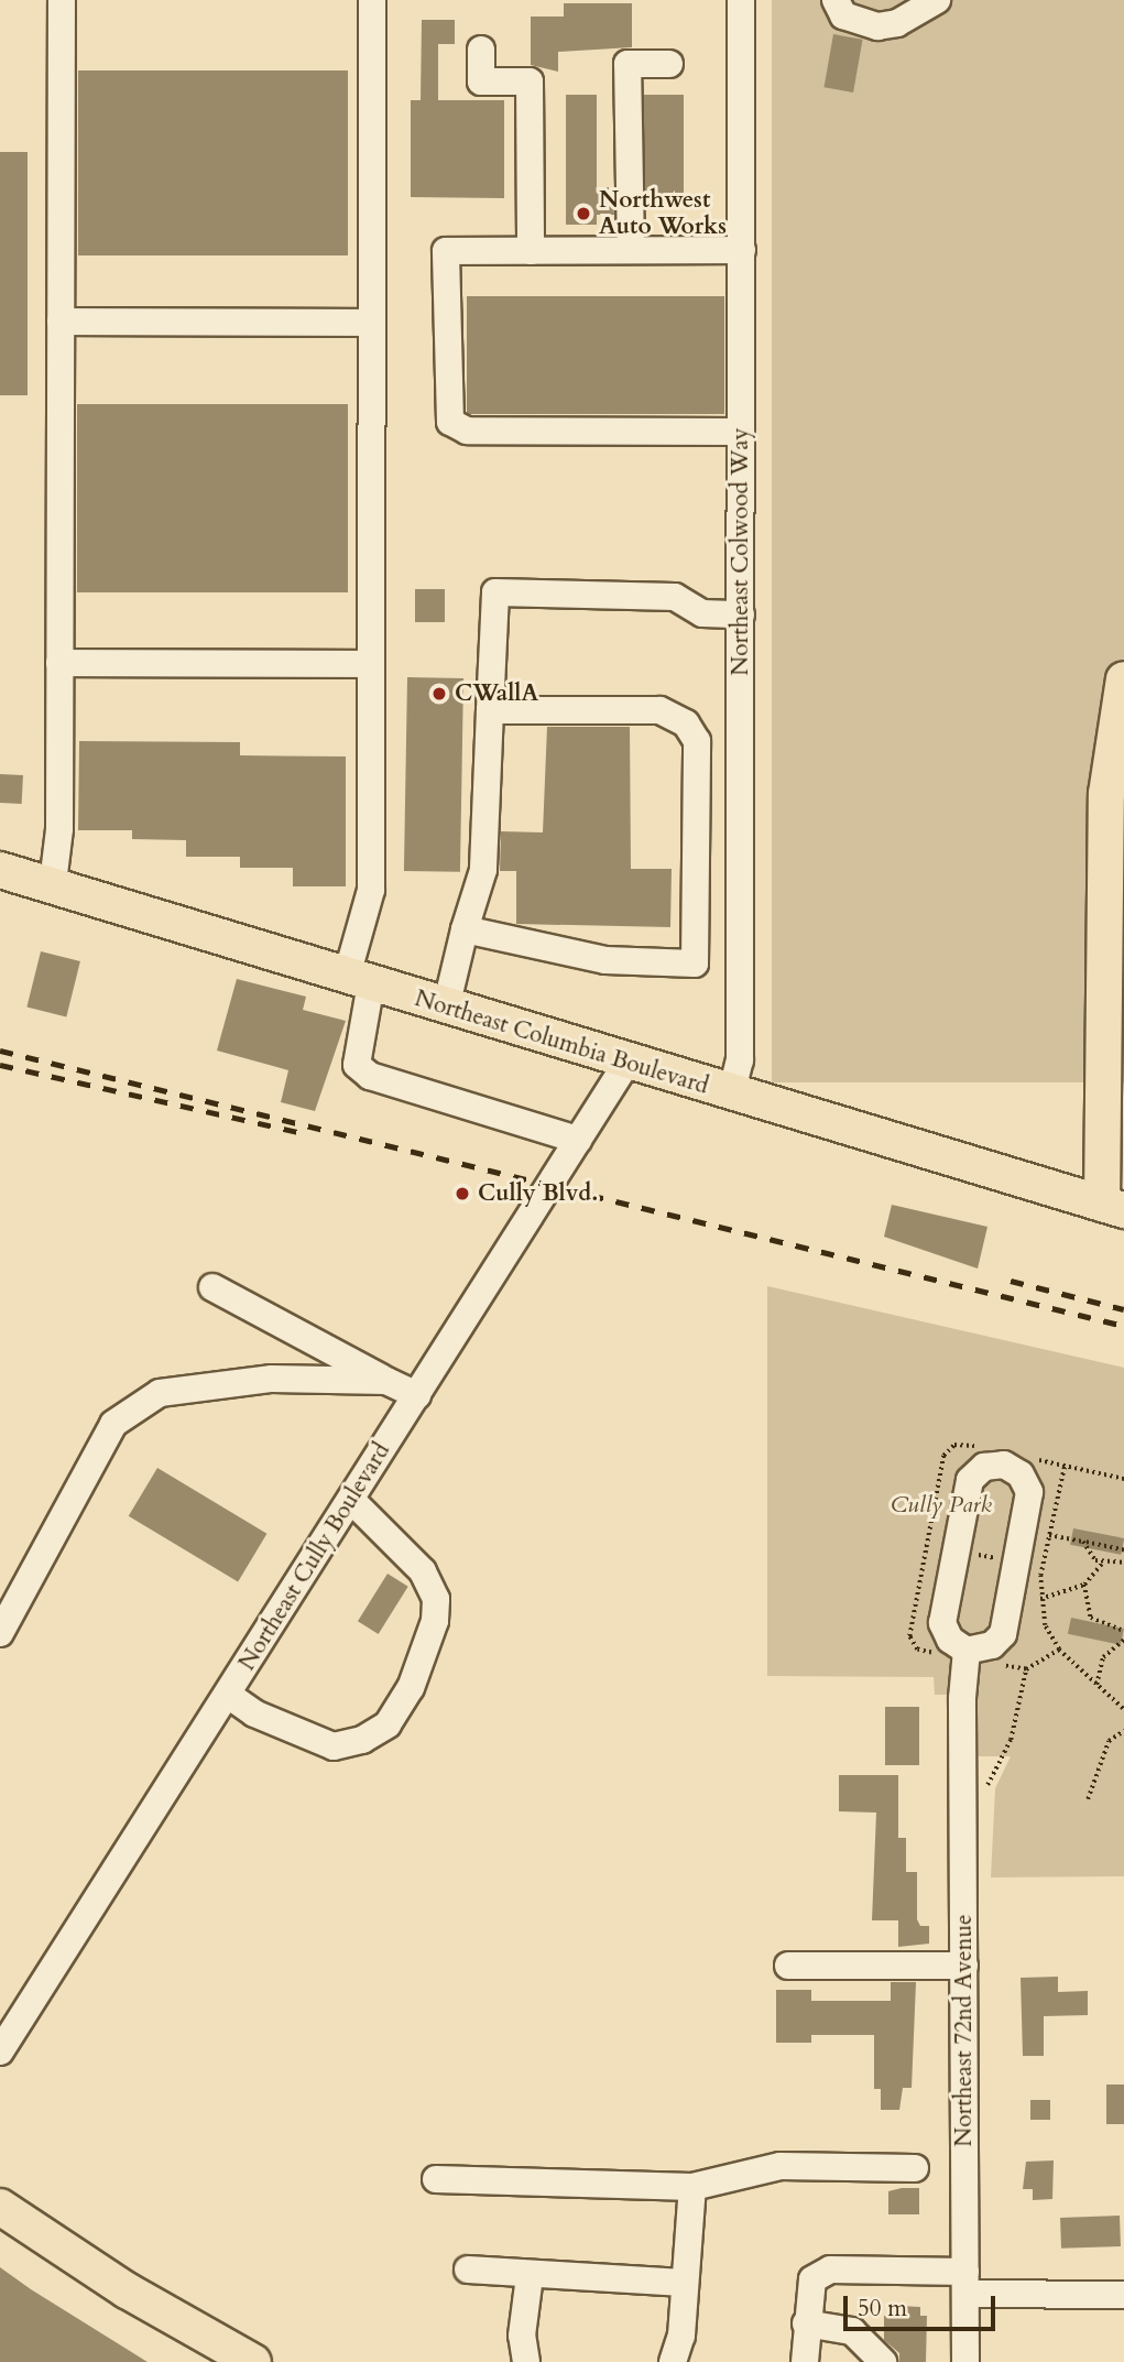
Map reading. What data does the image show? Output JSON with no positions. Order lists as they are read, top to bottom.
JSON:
{
  "streets": {
    "main road": ["Northeast Columbia Boulevard"],
    "street": ["Northeast Colwood Way", "Northeast Cully Boulevard", "Northeast 72nd Avenue"]
  },
  "crossings": [
    ["Northeast Colwood Way", "Northeast Columbia Boulevard"],
    ["Northeast Columbia Boulevard", "Northeast Cully Boulevard"]
  ],
  "parks": ["Cully Park"],
  "places": ["Northwest Auto Works", "CWallA", "Cully Blvd."],
  "scale_bar": "50 m"
}
